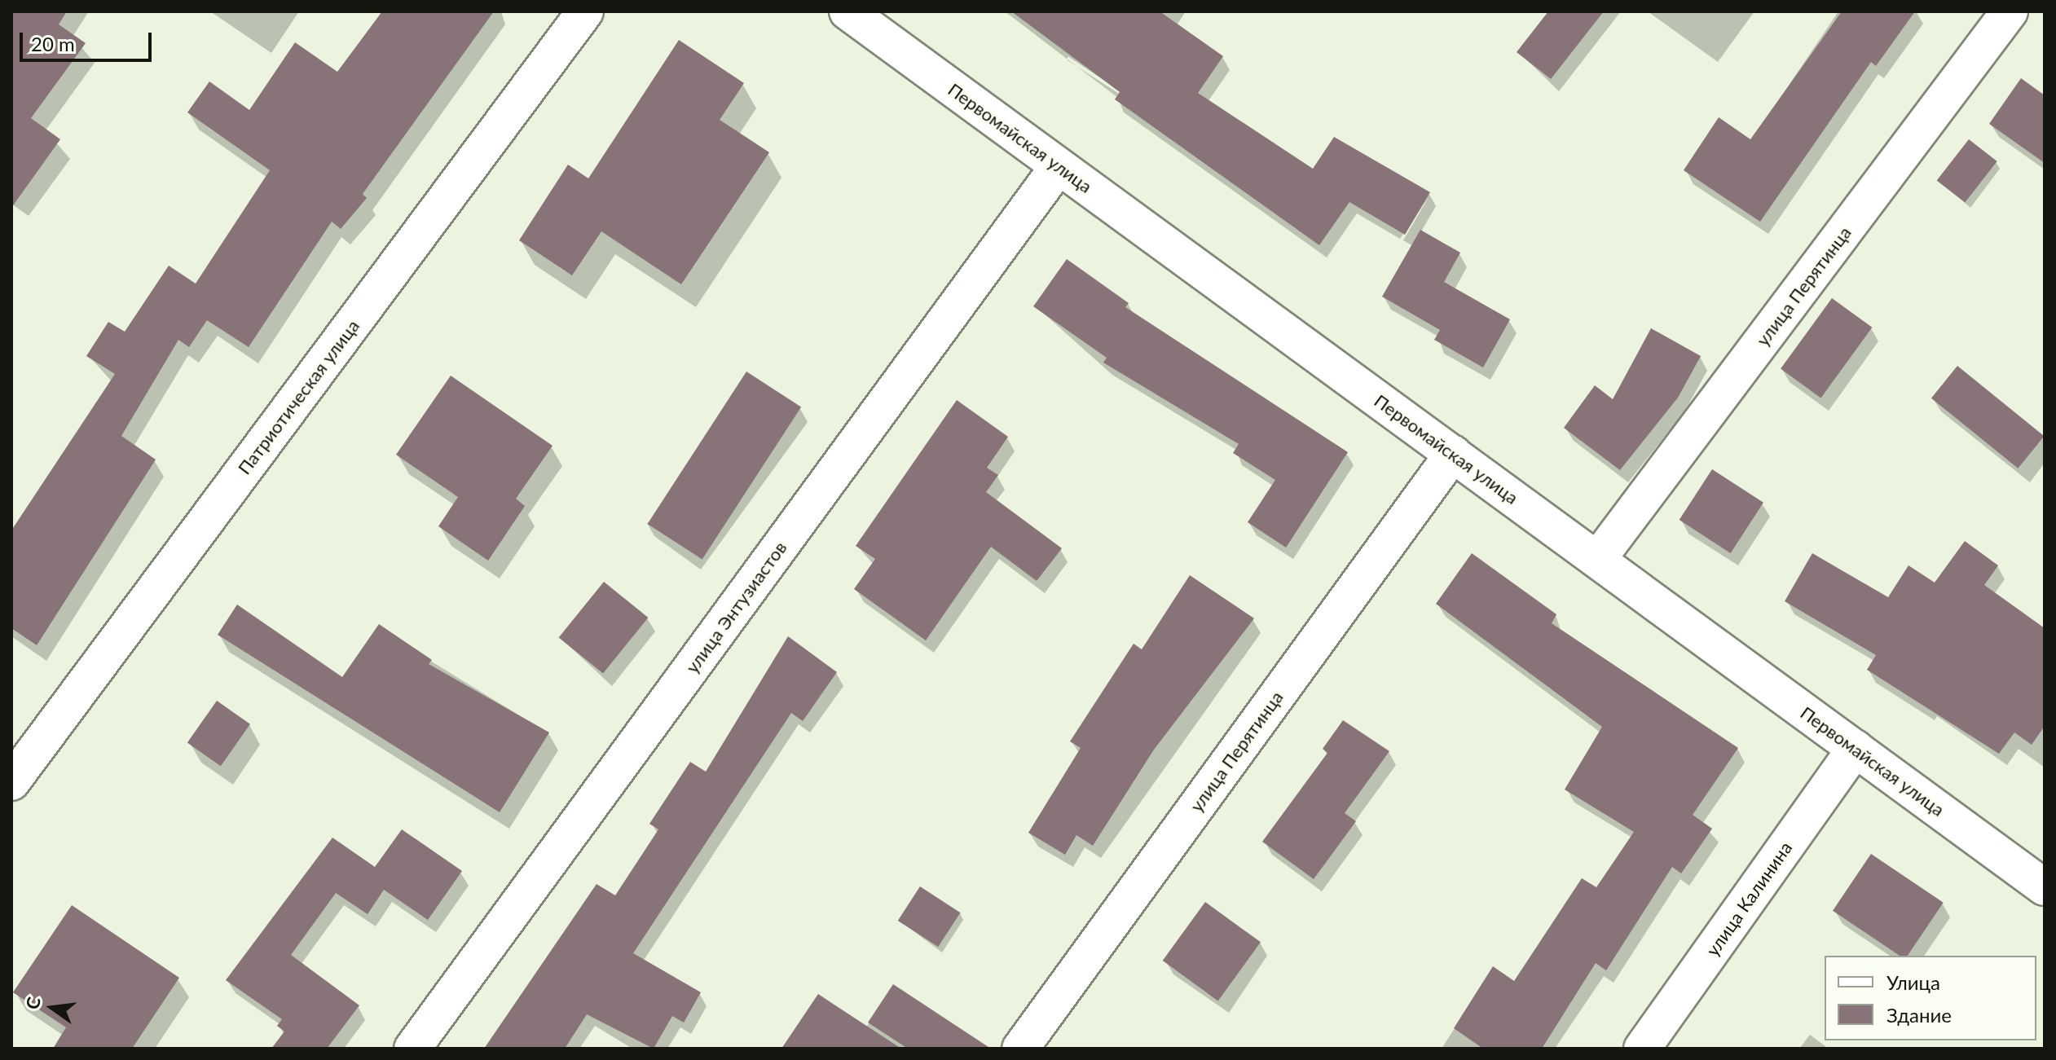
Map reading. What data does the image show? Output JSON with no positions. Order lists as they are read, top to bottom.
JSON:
{
  "streets": {
    "street": [
      "Первомайская улица",
      "улица Перятинца",
      "Патриотическая улица",
      "улица Энтузиастов",
      "улица Калинина"
    ]
  },
  "crossings": [
    ["Первомайская улица", "улица Перятинца"],
    ["Первомайская улица", "улица Энтузиастов"],
    ["Первомайская улица", "улица Калинина"]
  ],
  "legend": ["Улица", "Здание"],
  "scale_bar": "20 m",
  "north": "left"
}
